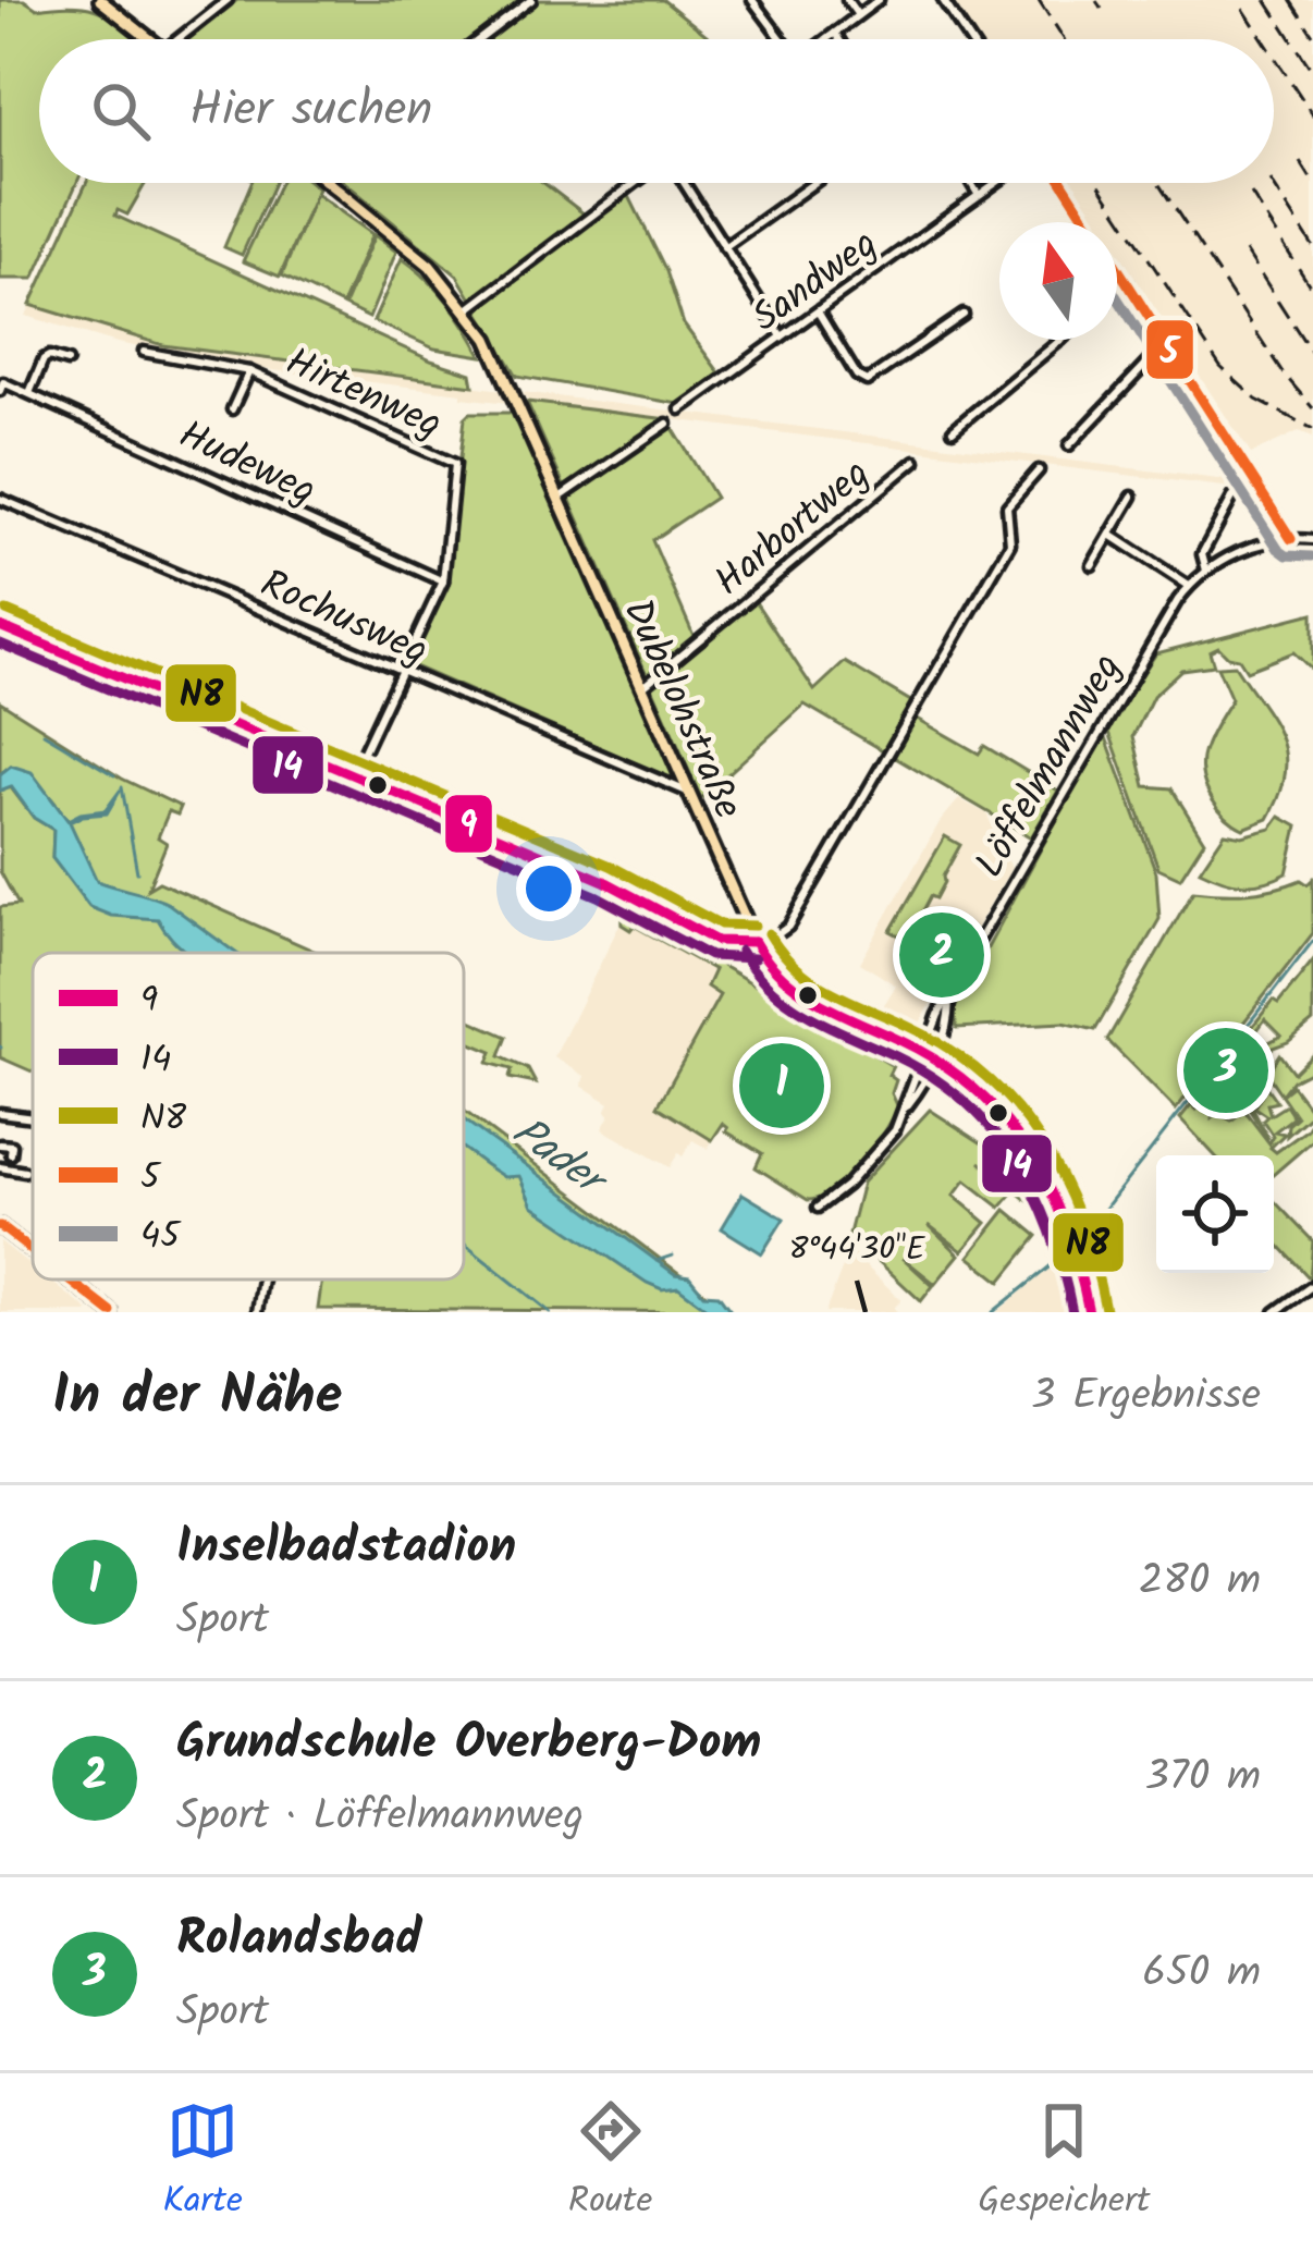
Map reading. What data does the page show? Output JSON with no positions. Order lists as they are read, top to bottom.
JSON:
{
  "streets": {
    "main road": ["Dubelohstraße"],
    "street": [
      "Sandweg",
      "Hirtenweg",
      "Hudeweg",
      "Harbortweg",
      "Rochusweg",
      "Löffelmannweg"
    ]
  },
  "crossings": [
    ["Hirtenweg", "Hudeweg"],
    ["Harbortweg", "Dubelohstraße"],
    ["Rochusweg", "Dubelohstraße"],
    ["Dubelohstraße", "Löffelmannweg"]
  ],
  "water": ["Pader"],
  "lines": [
    "transit line 5",
    "transit line 45",
    "transit line N8",
    "transit line 9",
    "transit line 14"
  ],
  "legend": [
    "9",
    "14",
    "N8",
    "5",
    "45"
  ],
  "north": "top",
  "page": {
    "search": "Hier suchen",
    "pins": ["2", "3", "1"],
    "heading": ["In der Nähe", "3 Ergebnisse"],
    "list": [
      {
        "mark": "1",
        "name": "Inselbadstadion",
        "note": "Sport",
        "value": "280 m"
      },
      {
        "mark": "2",
        "name": "Grundschule Overberg-Dom",
        "note": "Sport · Löffelmannweg",
        "value": "370 m"
      },
      {
        "mark": "3",
        "name": "Rolandsbad",
        "note": "Sport",
        "value": "650 m"
      }
    ],
    "nav": ["Karte", "Route", "Gespeichert"]
  },
  "coordinates": ["8°44'30\"E"]
}
